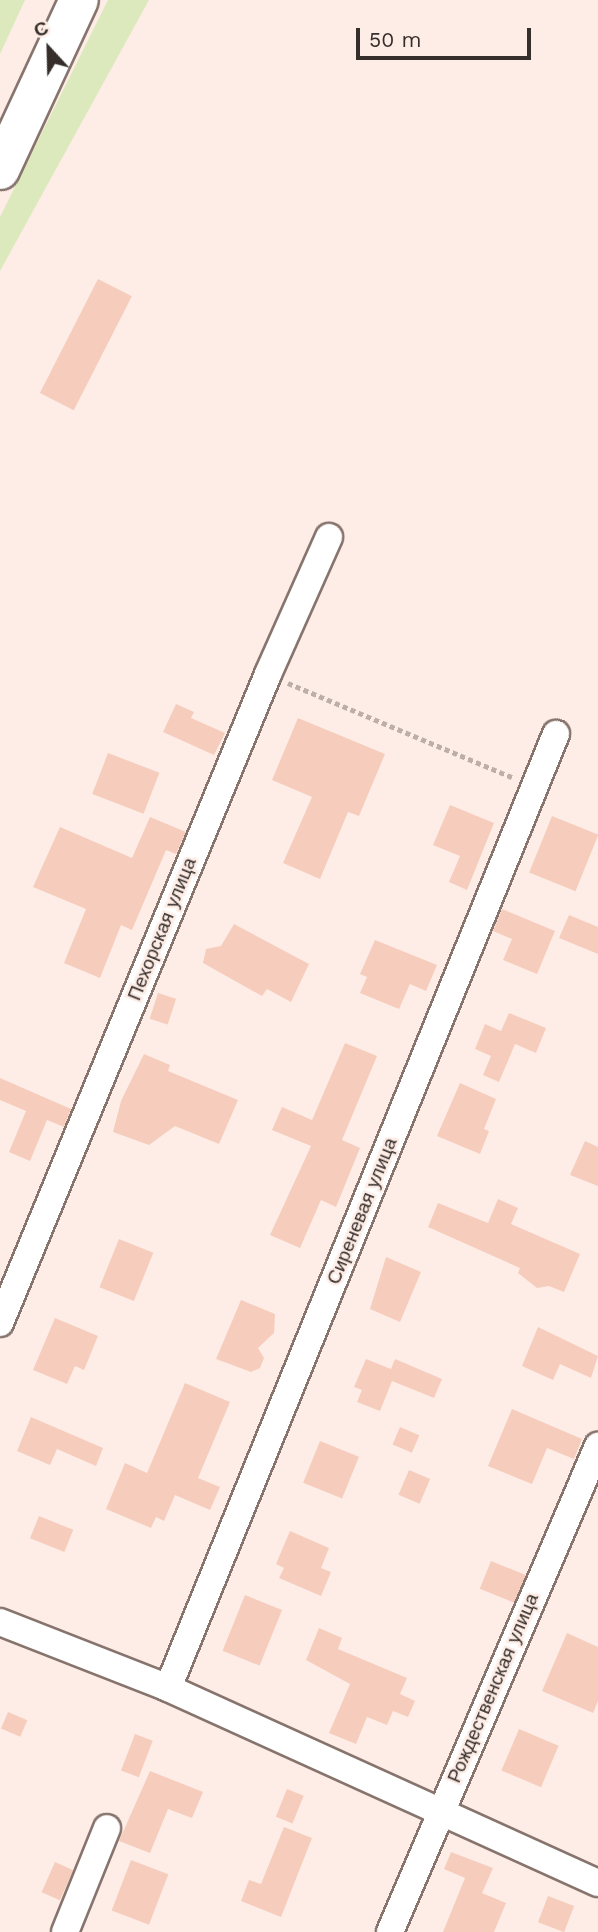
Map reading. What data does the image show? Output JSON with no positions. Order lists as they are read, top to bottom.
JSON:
{
  "streets": {
    "street": ["Пехорская улица", "Сиреневая улица", "Рождественская улица"]
  },
  "scale_bar": "50 m",
  "north": "top"
}
